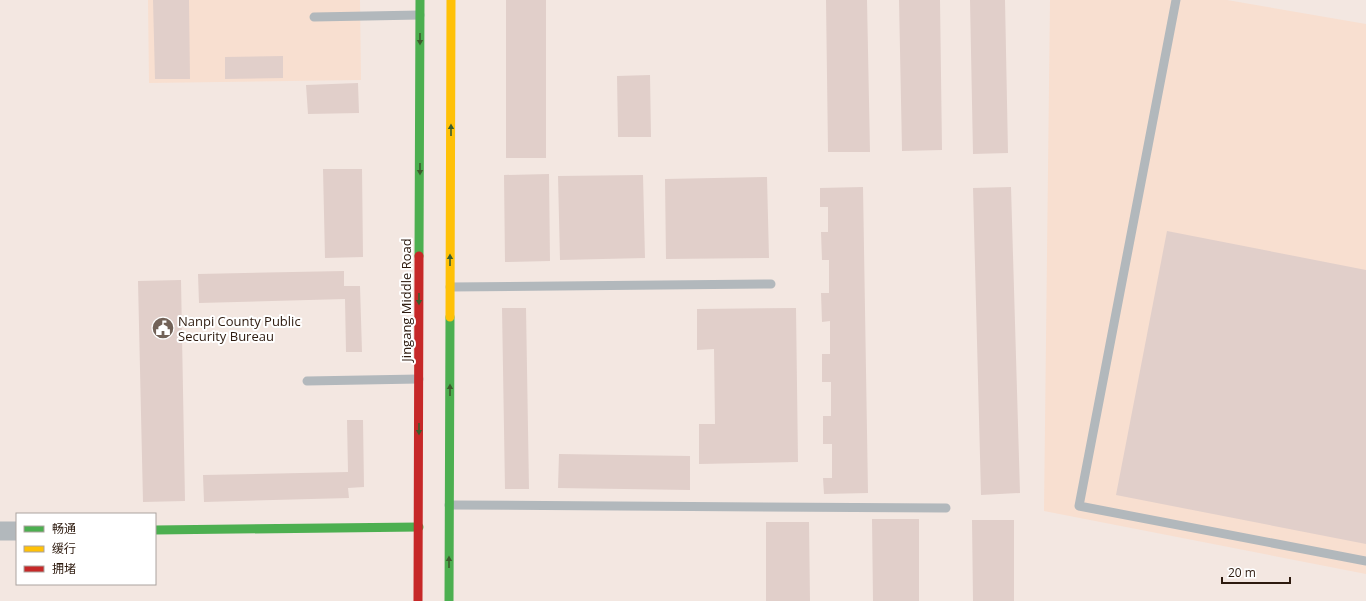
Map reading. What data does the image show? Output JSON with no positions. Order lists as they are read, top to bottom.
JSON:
{
  "streets": {
    "street": ["Jingang Middle Road"]
  },
  "places": {
    "public building": ["Nanpi County Public Security Bureau"]
  },
  "legend": ["畅通", "缓行", "拥堵"],
  "scale_bar": "20 m"
}
